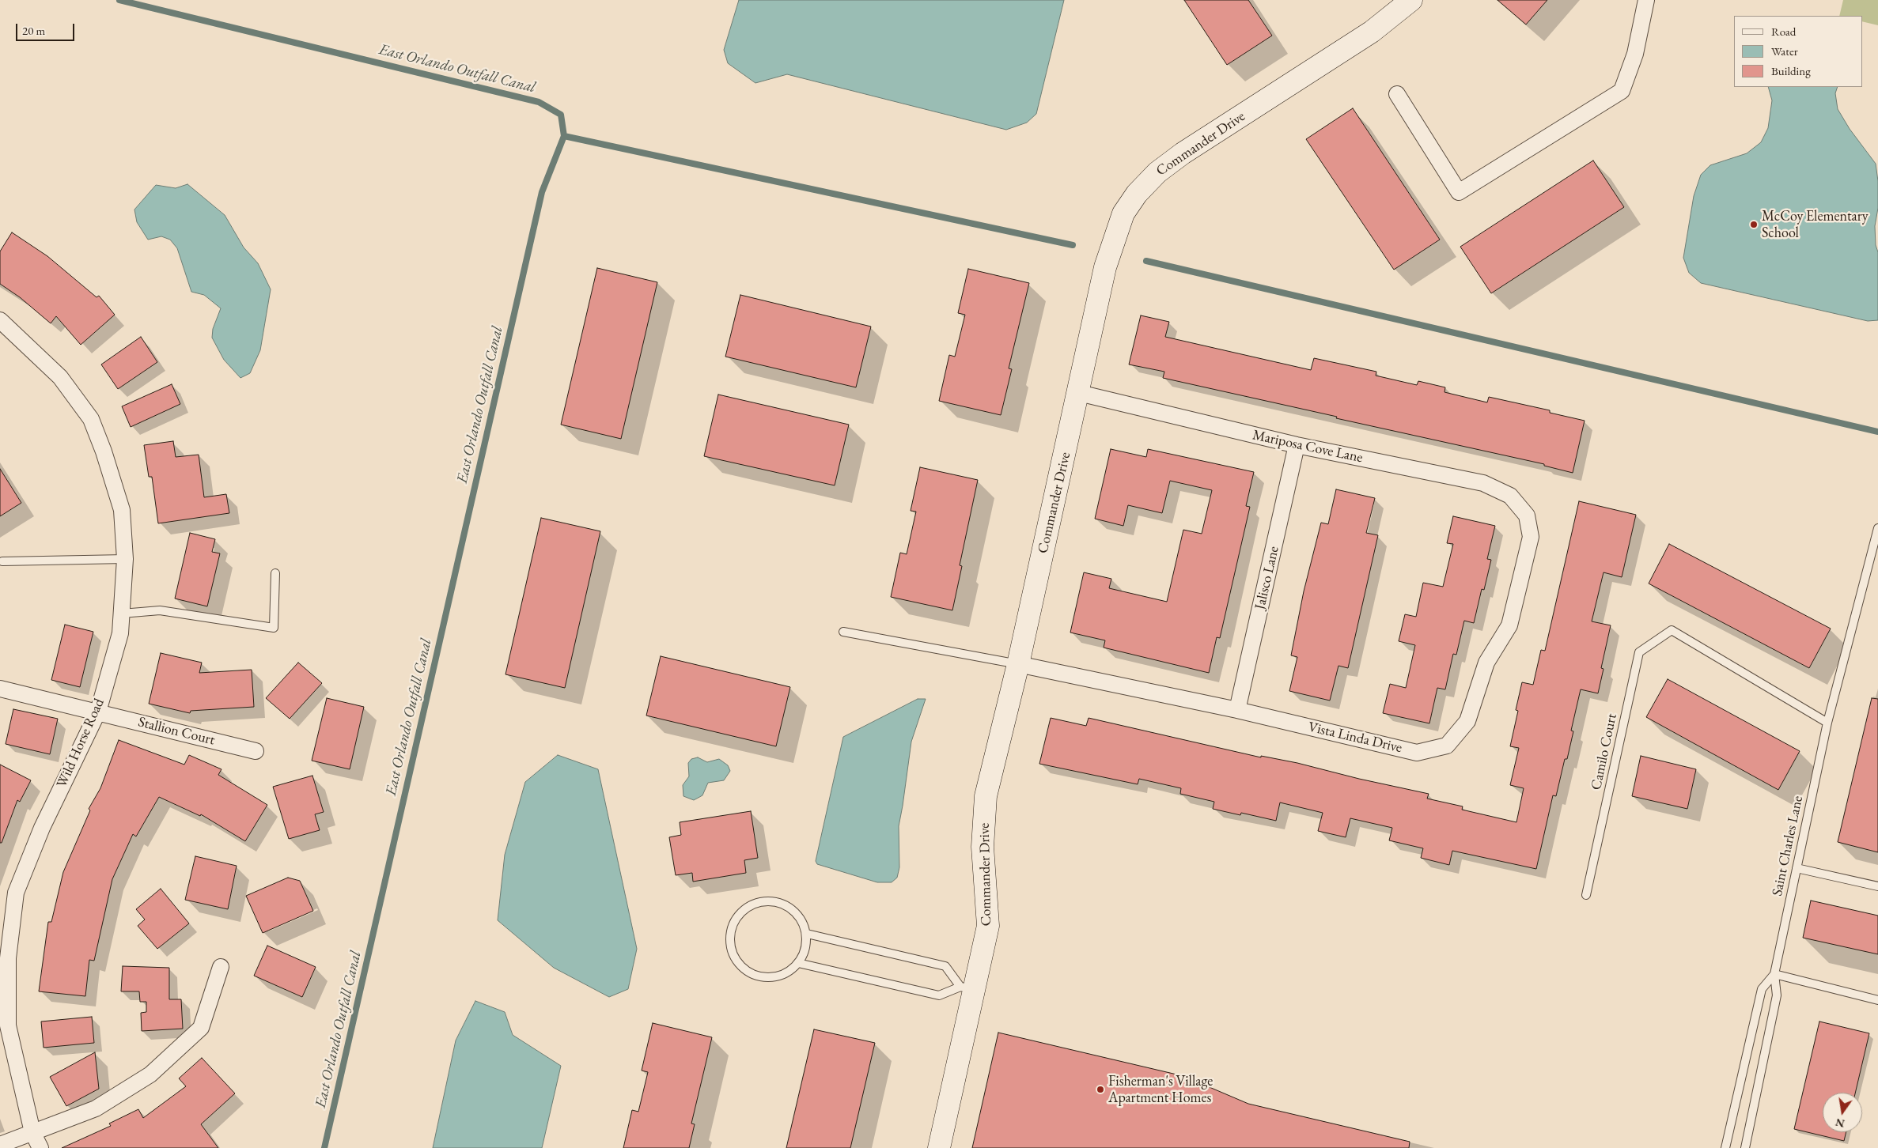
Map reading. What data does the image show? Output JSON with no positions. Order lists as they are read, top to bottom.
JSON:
{
  "streets": {
    "street": [
      "Commander Drive",
      "Mariposa Cove Lane",
      "Jalisco Lane",
      "Stallion Court",
      "Vista Linda Drive",
      "Wild Horse Road"
    ],
    "lane": ["Camilo Court", "Saint Charles Lane"]
  },
  "crossings": [
    ["Commander Drive", "Mariposa Cove Lane"],
    ["Commander Drive", "Vista Linda Drive"],
    ["Mariposa Cove Lane", "Jalisco Lane"],
    ["Mariposa Cove Lane", "Vista Linda Drive"],
    ["Jalisco Lane", "Vista Linda Drive"],
    ["Stallion Court", "Wild Horse Road"],
    ["Camilo Court", "Saint Charles Lane"]
  ],
  "water": ["East Orlando Outfall Canal"],
  "places": ["McCoy Elementary School", "Fisherman's Village Apartment Homes"],
  "legend": ["Road", "Water", "Building"],
  "scale_bar": "20 m",
  "north": "bottom"
}
